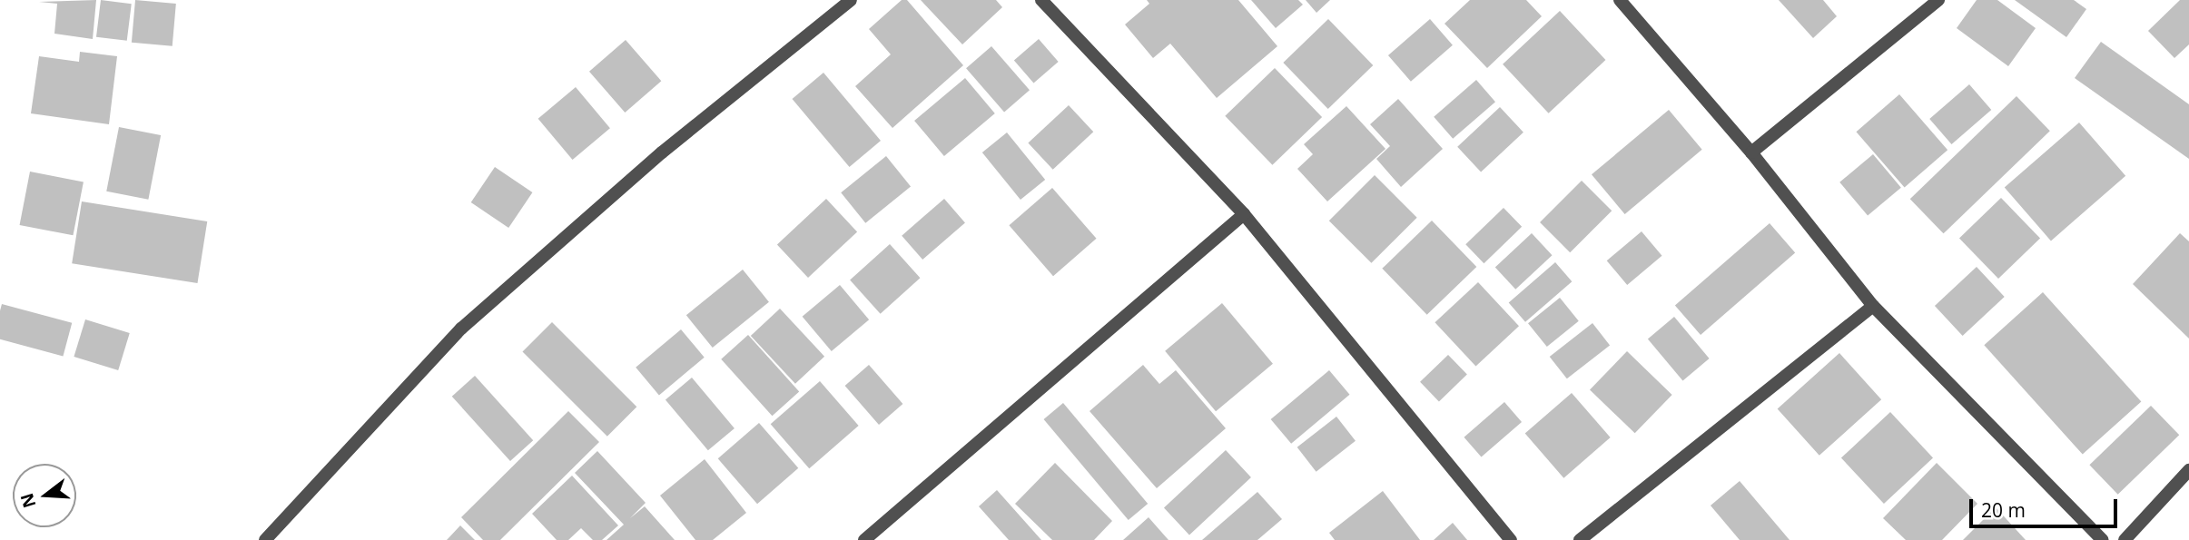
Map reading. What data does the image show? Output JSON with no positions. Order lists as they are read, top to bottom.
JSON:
{
  "scale_bar": "20 m",
  "north": "left"
}
